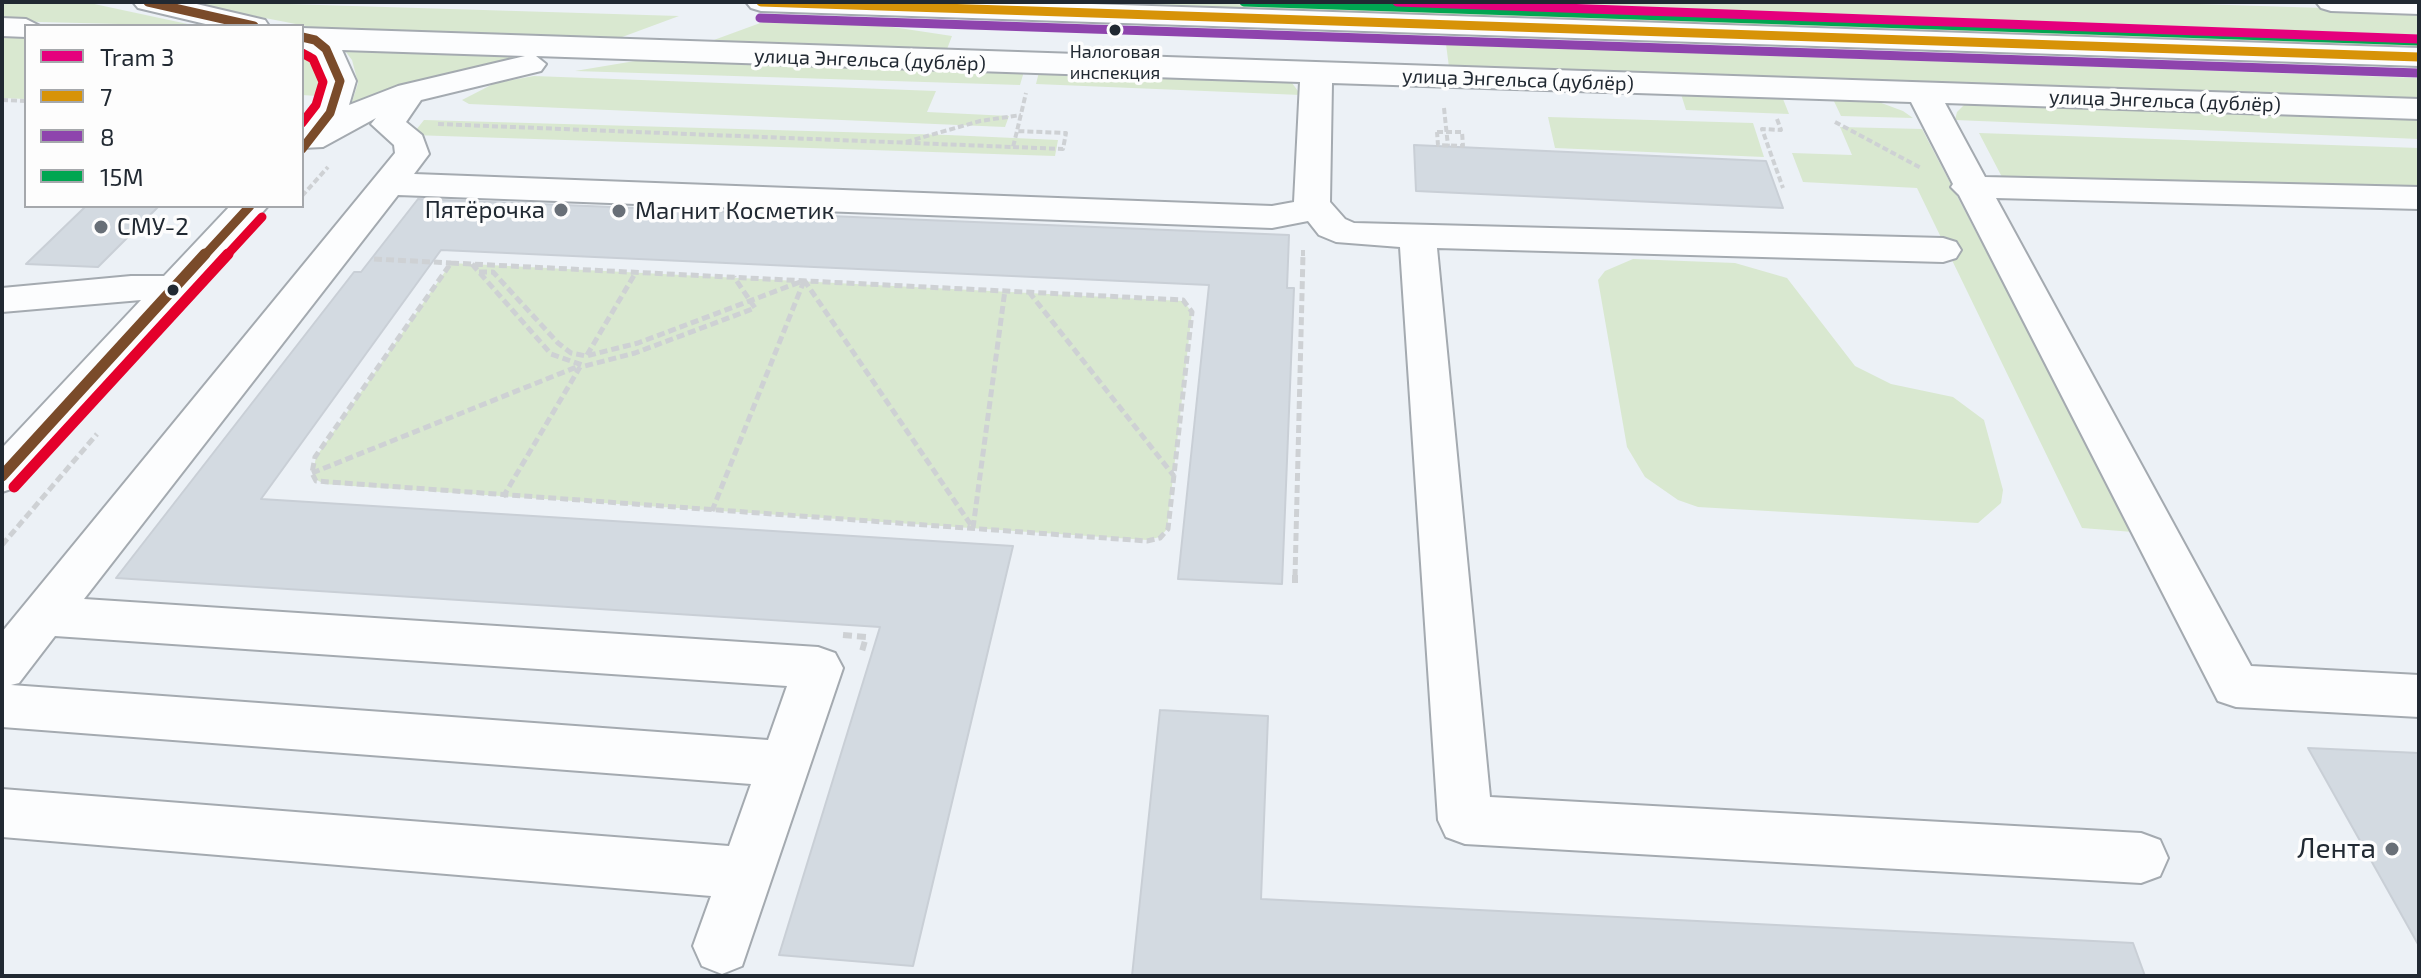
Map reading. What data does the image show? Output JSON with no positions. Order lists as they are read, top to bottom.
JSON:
{
  "streets": {
    "street": ["улица Энгельса (дублёр)"]
  },
  "places": [
    "Налоговая инспекция",
    "Пятёрочка",
    "Магнит Косметик",
    "СМУ-2",
    "Лента"
  ],
  "lines": [
    "tram line 3",
    "transit line 7",
    "transit line 15М",
    "transit line 8"
  ],
  "legend": [
    "Tram 3",
    "7",
    "8",
    "15М"
  ]
}
